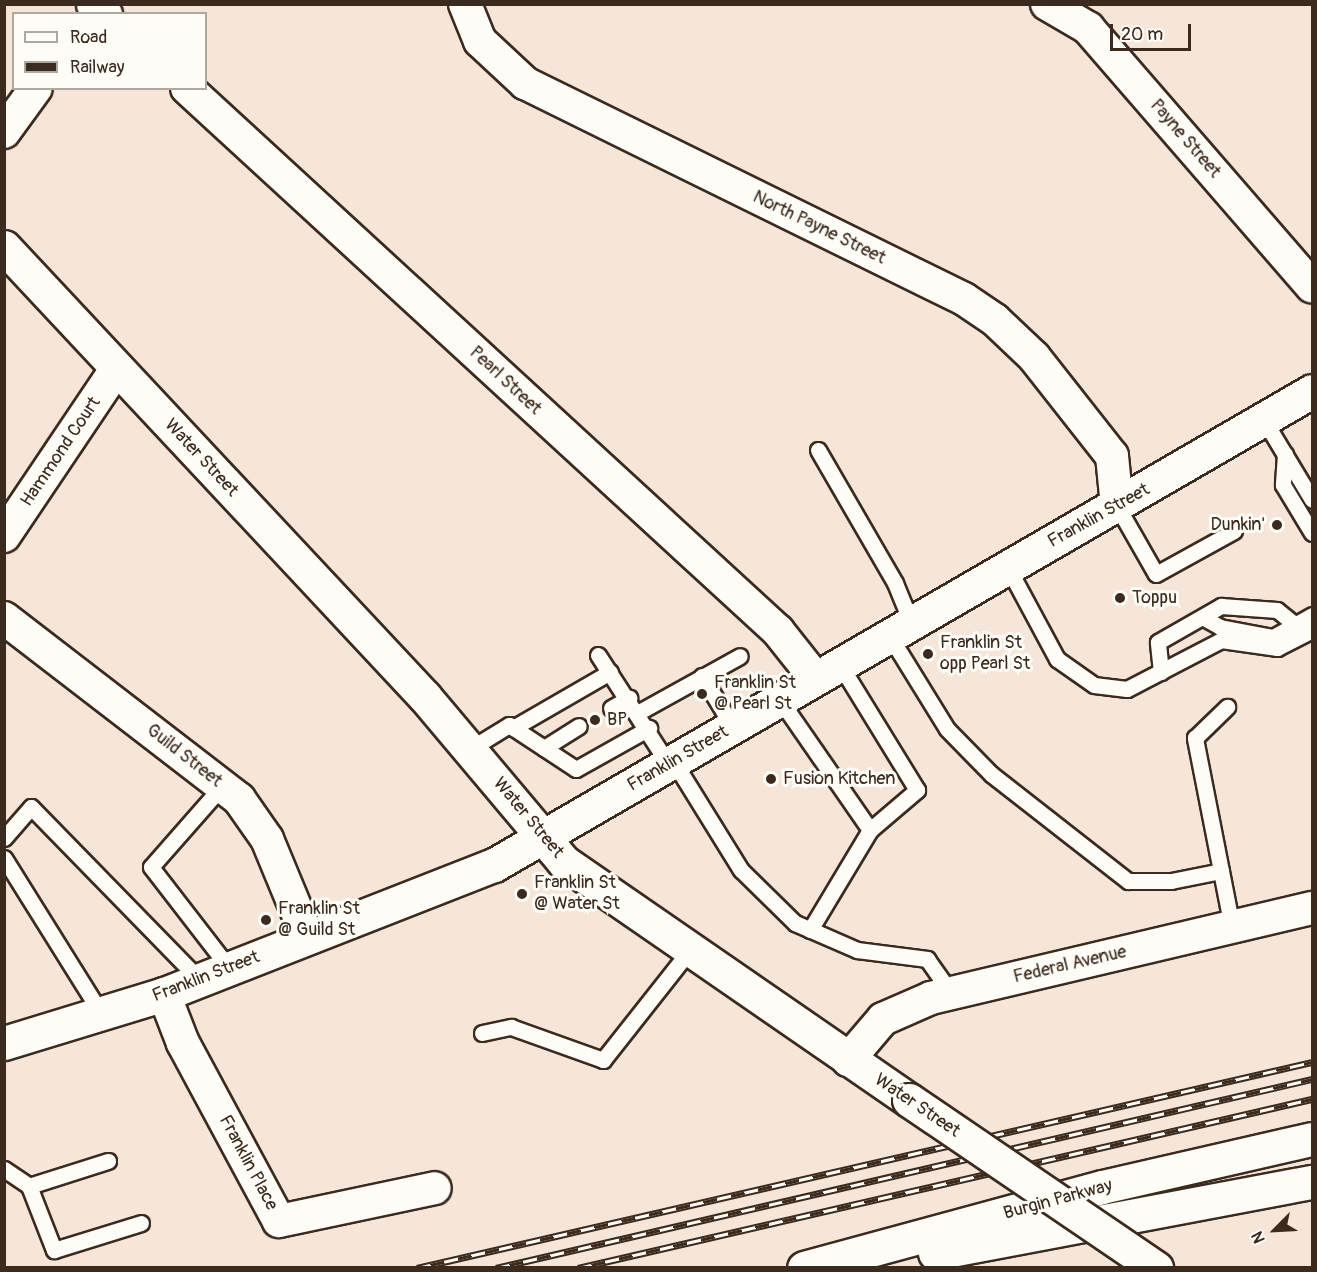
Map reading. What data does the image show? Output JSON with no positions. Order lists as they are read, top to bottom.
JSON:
{
  "streets": {
    "main road": ["Water Street", "Franklin Street", "Burgin Parkway"],
    "street": [
      "Payne Street",
      "North Payne Street",
      "Pearl Street",
      "Hammond Court",
      "Guild Street",
      "Federal Avenue",
      "Franklin Place"
    ]
  },
  "crossings": [
    ["North Payne Street", "Franklin Street"],
    ["Pearl Street", "Franklin Street"],
    ["Hammond Court", "Water Street"],
    ["Water Street", "Franklin Street"],
    ["Water Street", "Federal Avenue"],
    ["Franklin Street", "Guild Street"],
    ["Franklin Street", "Franklin Place"]
  ],
  "places": [
    "Dunkin'",
    "Toppu",
    "Franklin St opp Pearl St",
    "Franklin St @ Pearl St",
    "BP",
    "Fusion Kitchen",
    "Franklin St @ Water St",
    "Franklin St @ Guild St"
  ],
  "legend": ["Road", "Railway"],
  "scale_bar": "20 m",
  "north": "bottom left"
}
